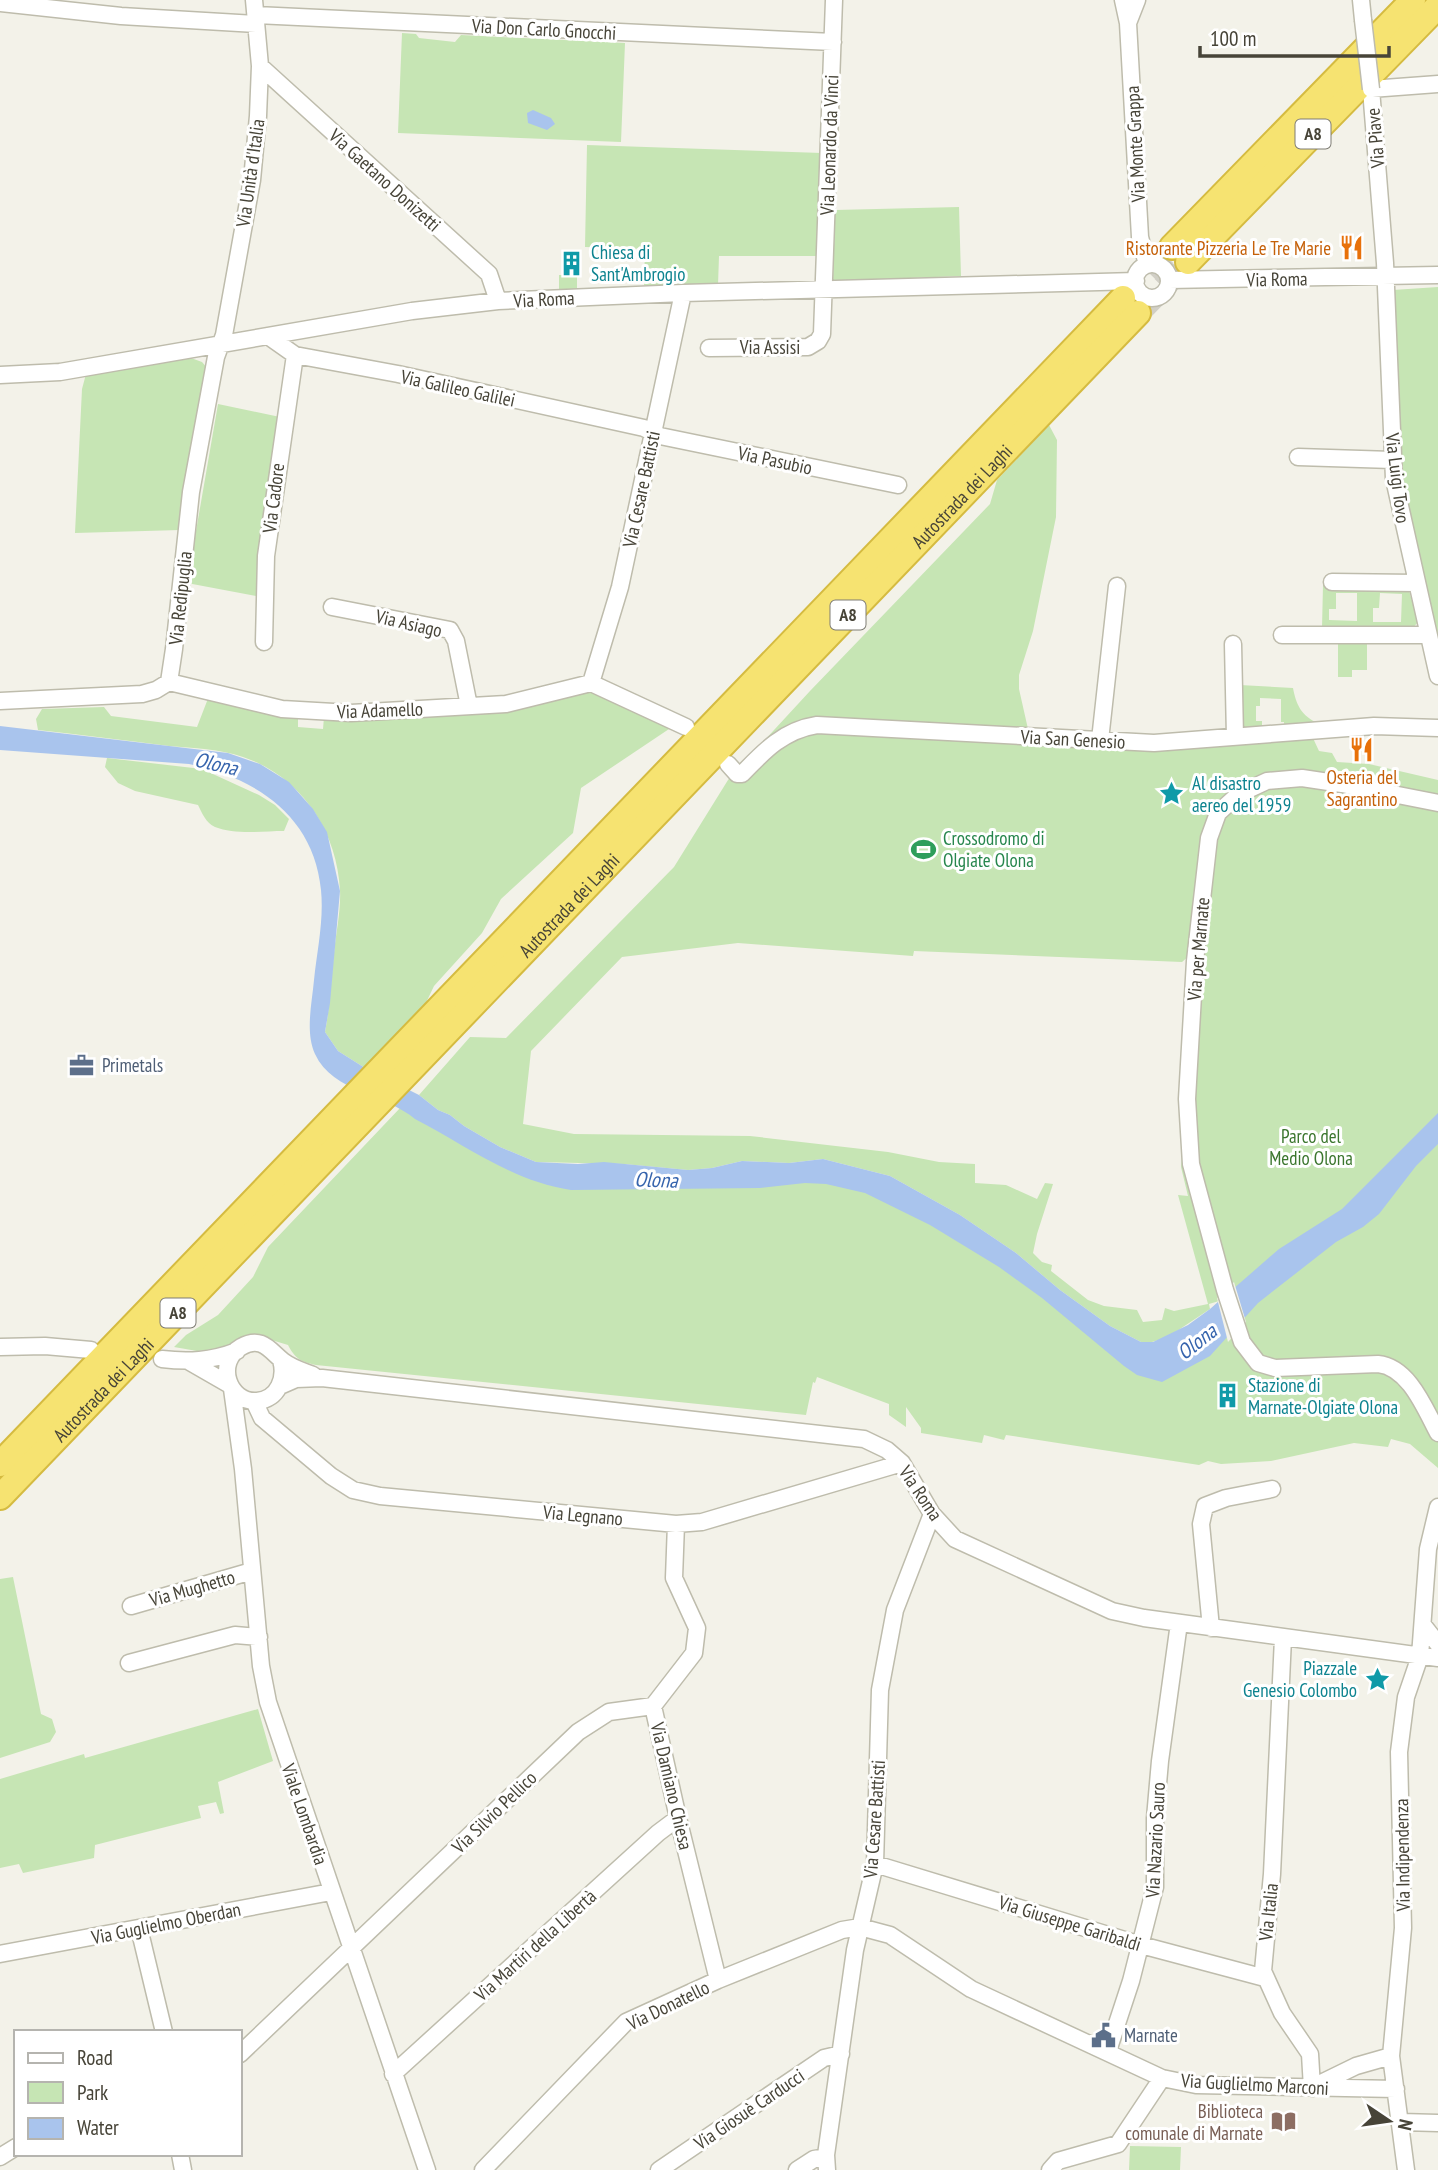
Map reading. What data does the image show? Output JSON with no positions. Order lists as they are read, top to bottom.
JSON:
{
  "streets": {
    "highway": ["A8", "Autostrada dei Laghi"],
    "street": [
      "Via Don Carlo Gnocchi",
      "Via Piave",
      "Via Monte Grappa",
      "Via Leonardo da Vinci",
      "Via Unità d'Italia",
      "Via Gaetano Donizetti",
      "Via Roma",
      "Via Assisi",
      "Via Galileo Galilei",
      "Via Pasubio",
      "Via Luigi Tovo",
      "Via Cesare Battisti",
      "Via Cadore",
      "Via Redipuglia",
      "Via Asiago",
      "Via Adamello",
      "Via San Genesio",
      "Via per Marnate",
      "Via Legnano",
      "Via Mughetto",
      "Via Damiano Chiesa",
      "Via Silvio Pellico",
      "Viale Lombardia",
      "Via Nazario Sauro",
      "Via Indipendenza",
      "Via Italia",
      "Via Guglielmo Oberdan",
      "Via Giuseppe Garibaldi",
      "Via Martiri della Libertà",
      "Via Donatello",
      "Via Guglielmo Marconi",
      "Via Giosuè Carducci"
    ]
  },
  "crossings": [
    ["Via Don Carlo Gnocchi", "Via Leonardo da Vinci"],
    ["Via Don Carlo Gnocchi", "Via Unità d'Italia"],
    ["Via Piave", "Via Roma"],
    ["Via Piave", "Via Luigi Tovo"],
    ["Via Leonardo da Vinci", "Via Roma"],
    ["Via Leonardo da Vinci", "Via Assisi"],
    ["Via Unità d'Italia", "Via Gaetano Donizetti"],
    ["Via Unità d'Italia", "Via Roma"],
    ["Via Unità d'Italia", "Via Redipuglia"],
    ["Via Gaetano Donizetti", "Via Roma"],
    ["Via Roma", "Via Assisi"],
    ["Via Roma", "Via Galileo Galilei"],
    ["Via Roma", "Via Luigi Tovo"],
    ["Via Roma", "Via Cesare Battisti"],
    ["Via Roma", "Autostrada dei Laghi"],
    ["Via Roma", "Via Redipuglia"],
    ["Via Roma", "Via Legnano"],
    ["Via Roma", "Viale Lombardia"],
    ["Via Roma", "Via Nazario Sauro"],
    ["Via Roma", "Via Indipendenza"],
    ["Via Roma", "Via Italia"],
    ["Via Galileo Galilei", "Via Pasubio"],
    ["Via Galileo Galilei", "Via Cesare Battisti"],
    ["Via Galileo Galilei", "Via Cadore"],
    ["Via Pasubio", "Via Cesare Battisti"],
    ["Via Cesare Battisti", "Via Adamello"],
    ["Via Cesare Battisti", "Via Giuseppe Garibaldi"],
    ["Via Cesare Battisti", "Via Donatello"],
    ["Via Cesare Battisti", "Via Guglielmo Marconi"],
    ["Via Cesare Battisti", "Via Giosuè Carducci"],
    ["Via Redipuglia", "Via Adamello"],
    ["Via Asiago", "Via Adamello"],
    ["Via Legnano", "Via Damiano Chiesa"],
    ["Via Legnano", "Viale Lombardia"],
    ["Via Mughetto", "Viale Lombardia"],
    ["Via Damiano Chiesa", "Via Silvio Pellico"],
    ["Via Damiano Chiesa", "Via Martiri della Libertà"],
    ["Via Damiano Chiesa", "Via Donatello"],
    ["Via Silvio Pellico", "Viale Lombardia"],
    ["Viale Lombardia", "Via Guglielmo Oberdan"],
    ["Viale Lombardia", "Via Martiri della Libertà"],
    ["Via Nazario Sauro", "Via Giuseppe Garibaldi"],
    ["Via Nazario Sauro", "Via Guglielmo Marconi"],
    ["Via Indipendenza", "Via Guglielmo Marconi"],
    ["Via Italia", "Via Giuseppe Garibaldi"],
    ["Via Italia", "Via Guglielmo Marconi"],
    ["Via Donatello", "Via Guglielmo Marconi"]
  ],
  "water": ["Olona"],
  "parks": ["Parco del Medio Olona"],
  "places": {
    "restaurant": ["Ristorante Pizzeria Le Tre Marie", "Osteria del Sagrantino"],
    "building": ["Chiesa di Sant'Ambrogio", "Stazione di Marnate-Olgiate Olona"],
    "place": ["Al disastro aereo del 1959", "Piazzale Genesio Colombo"],
    "sports": ["Crossodromo di Olgiate Olona"],
    "office": ["Primetals"],
    "public building": ["Marnate"],
    "library": ["Biblioteca comunale di Marnate"]
  },
  "legend": ["Road", "Park", "Water"],
  "scale_bar": "100 m",
  "north": "right"
}
